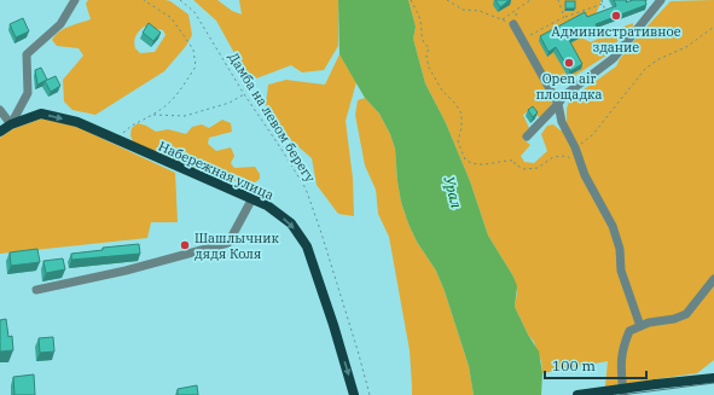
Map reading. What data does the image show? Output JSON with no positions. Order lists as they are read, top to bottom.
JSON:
{
  "streets": {
    "main road": ["Набережная улица"],
    "path": ["Дамба на левом берегу"]
  },
  "one_way": ["Набережная улица"],
  "water": ["Урал"],
  "places": ["Административное здание", "Open air площадка", "Шашлычник дядя Коля"],
  "scale_bar": "100 m"
}
